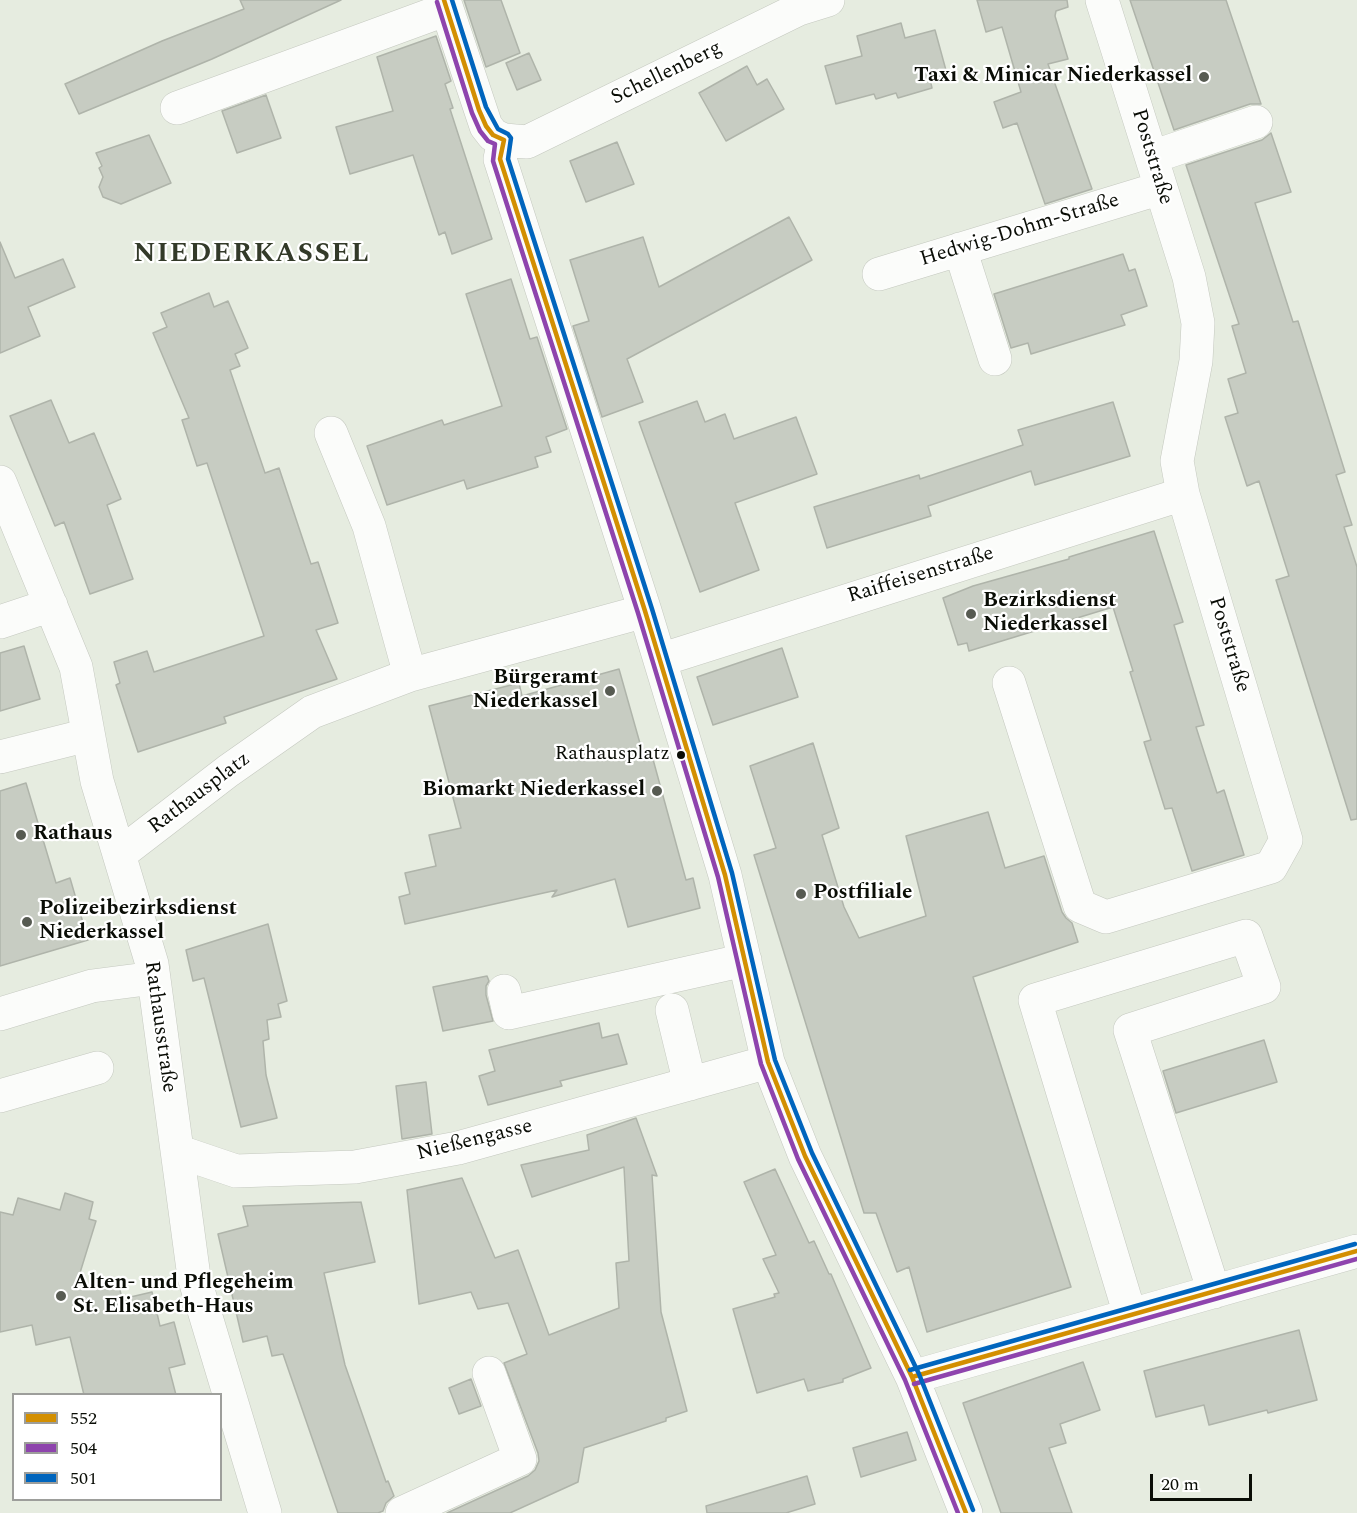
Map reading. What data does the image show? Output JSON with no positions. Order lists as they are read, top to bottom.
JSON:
{
  "streets": {
    "street": [
      "Schellenberg",
      "Poststraße",
      "Hedwig-Dohm-Straße",
      "Raiffeisenstraße",
      "Rathausplatz",
      "Rathausstraße",
      "Nießengasse"
    ]
  },
  "crossings": [
    ["Poststraße", "Hedwig-Dohm-Straße"],
    ["Poststraße", "Raiffeisenstraße"],
    ["Rathausplatz", "Rathausstraße"],
    ["Rathausstraße", "Nießengasse"]
  ],
  "districts": ["NIEDERKASSEL"],
  "places": [
    "Taxi & Minicar Niederkassel",
    "Bezirksdienst Niederkassel",
    "Bürgeramt Niederkassel",
    "Rathausplatz",
    "Biomarkt Niederkassel",
    "Rathaus",
    "Postfiliale",
    "Polizeibezirksdienst Niederkassel",
    "Alten- und Pflegeheim St. Elisabeth-Haus"
  ],
  "lines": ["transit line 552", "transit line 501", "transit line 504"],
  "legend": ["552", "504", "501"],
  "scale_bar": "20 m"
}
